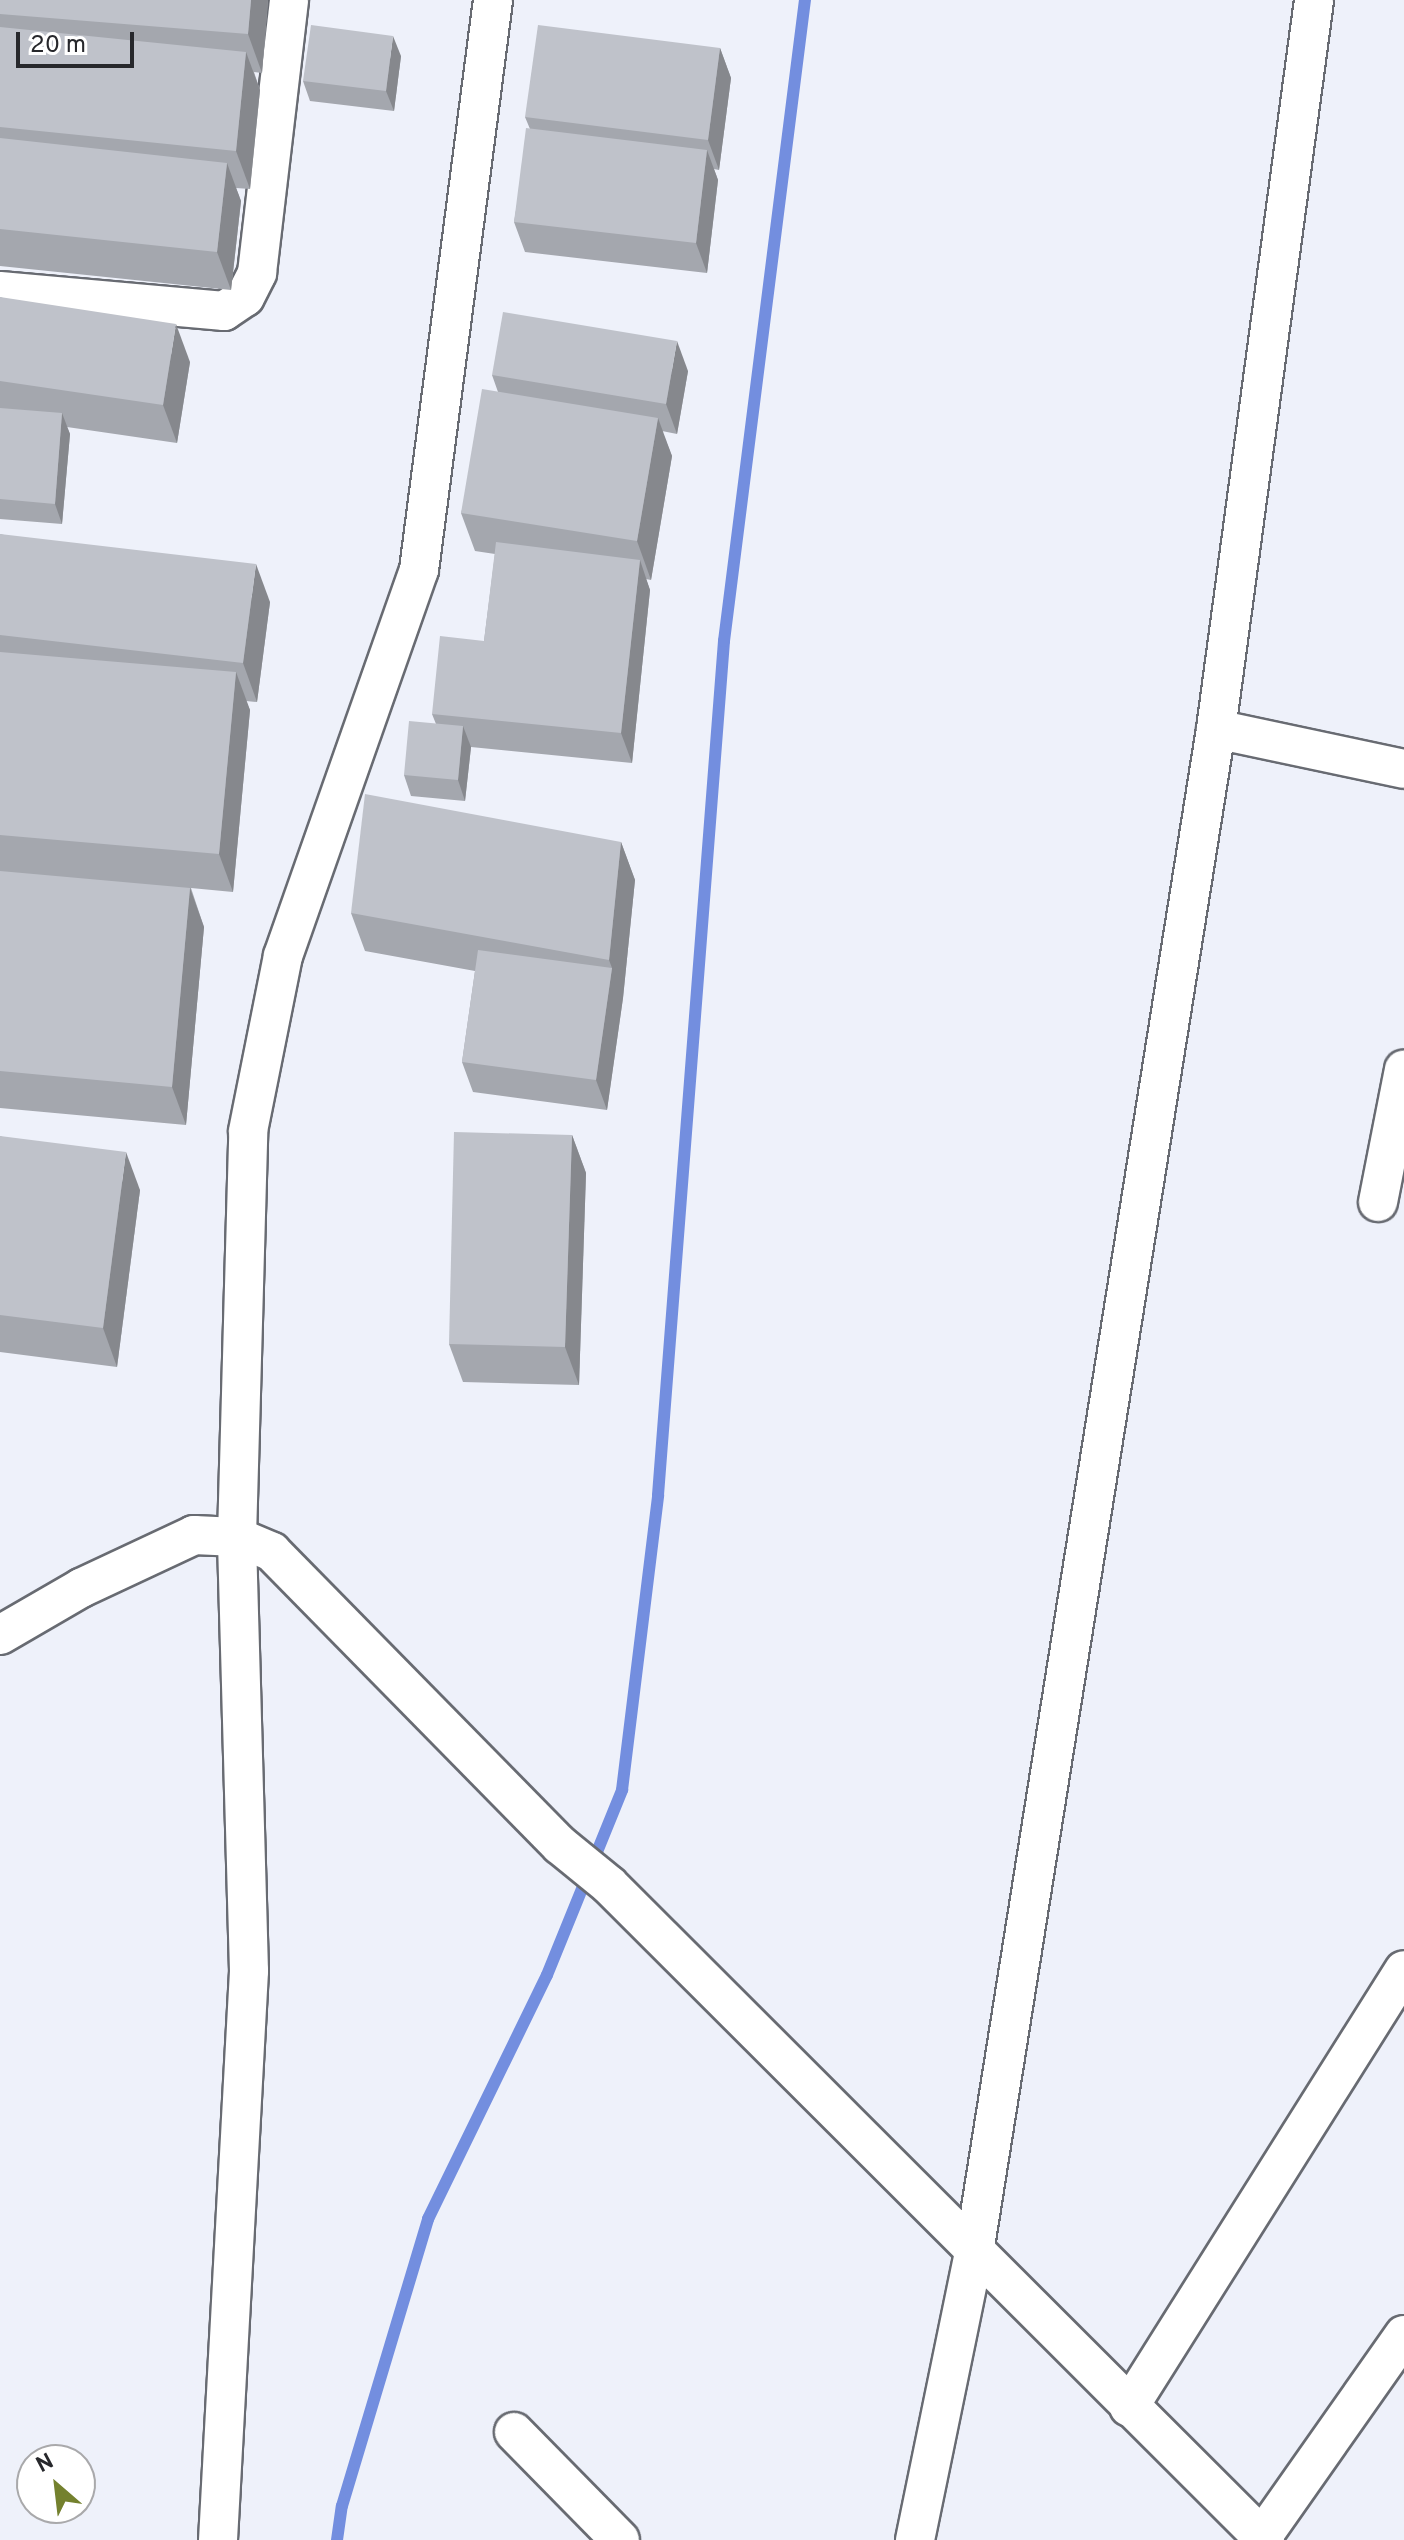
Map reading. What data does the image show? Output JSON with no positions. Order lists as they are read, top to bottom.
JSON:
{
  "scale_bar": "20 m",
  "north": "top left"
}
